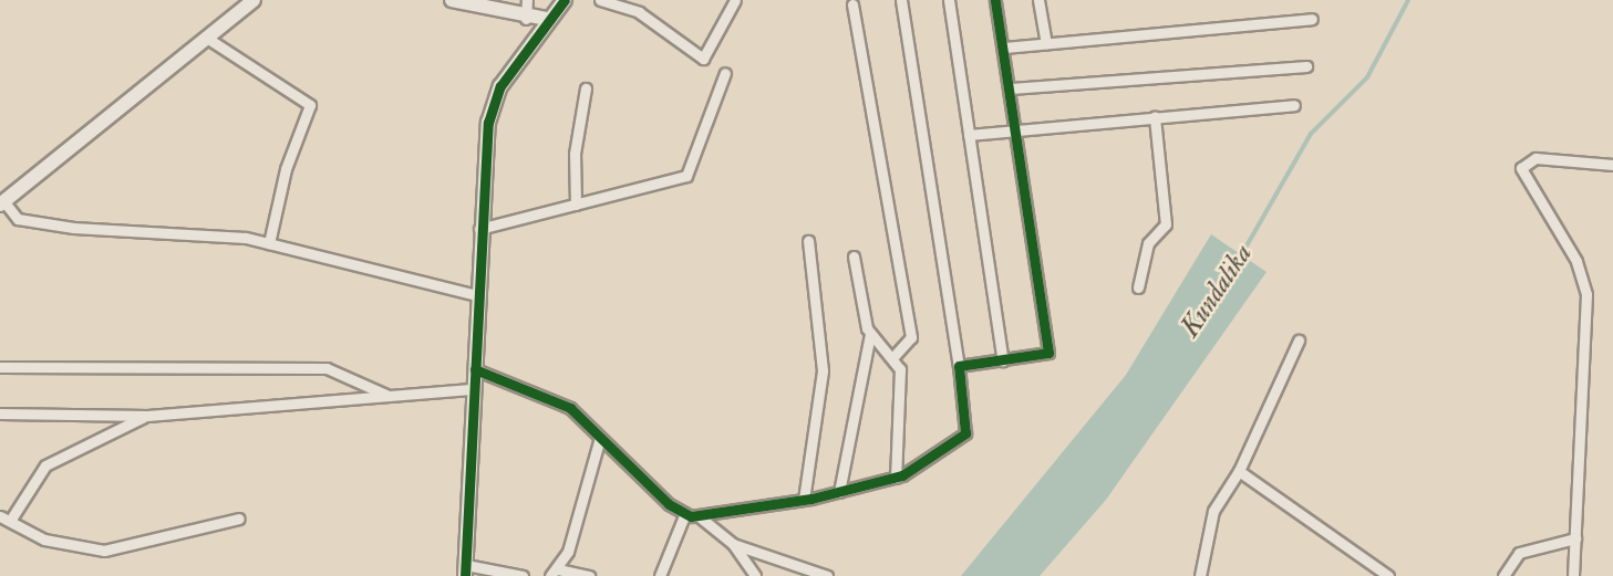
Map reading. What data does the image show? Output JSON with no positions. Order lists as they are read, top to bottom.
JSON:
{
  "water": ["Kundalika"]
}
